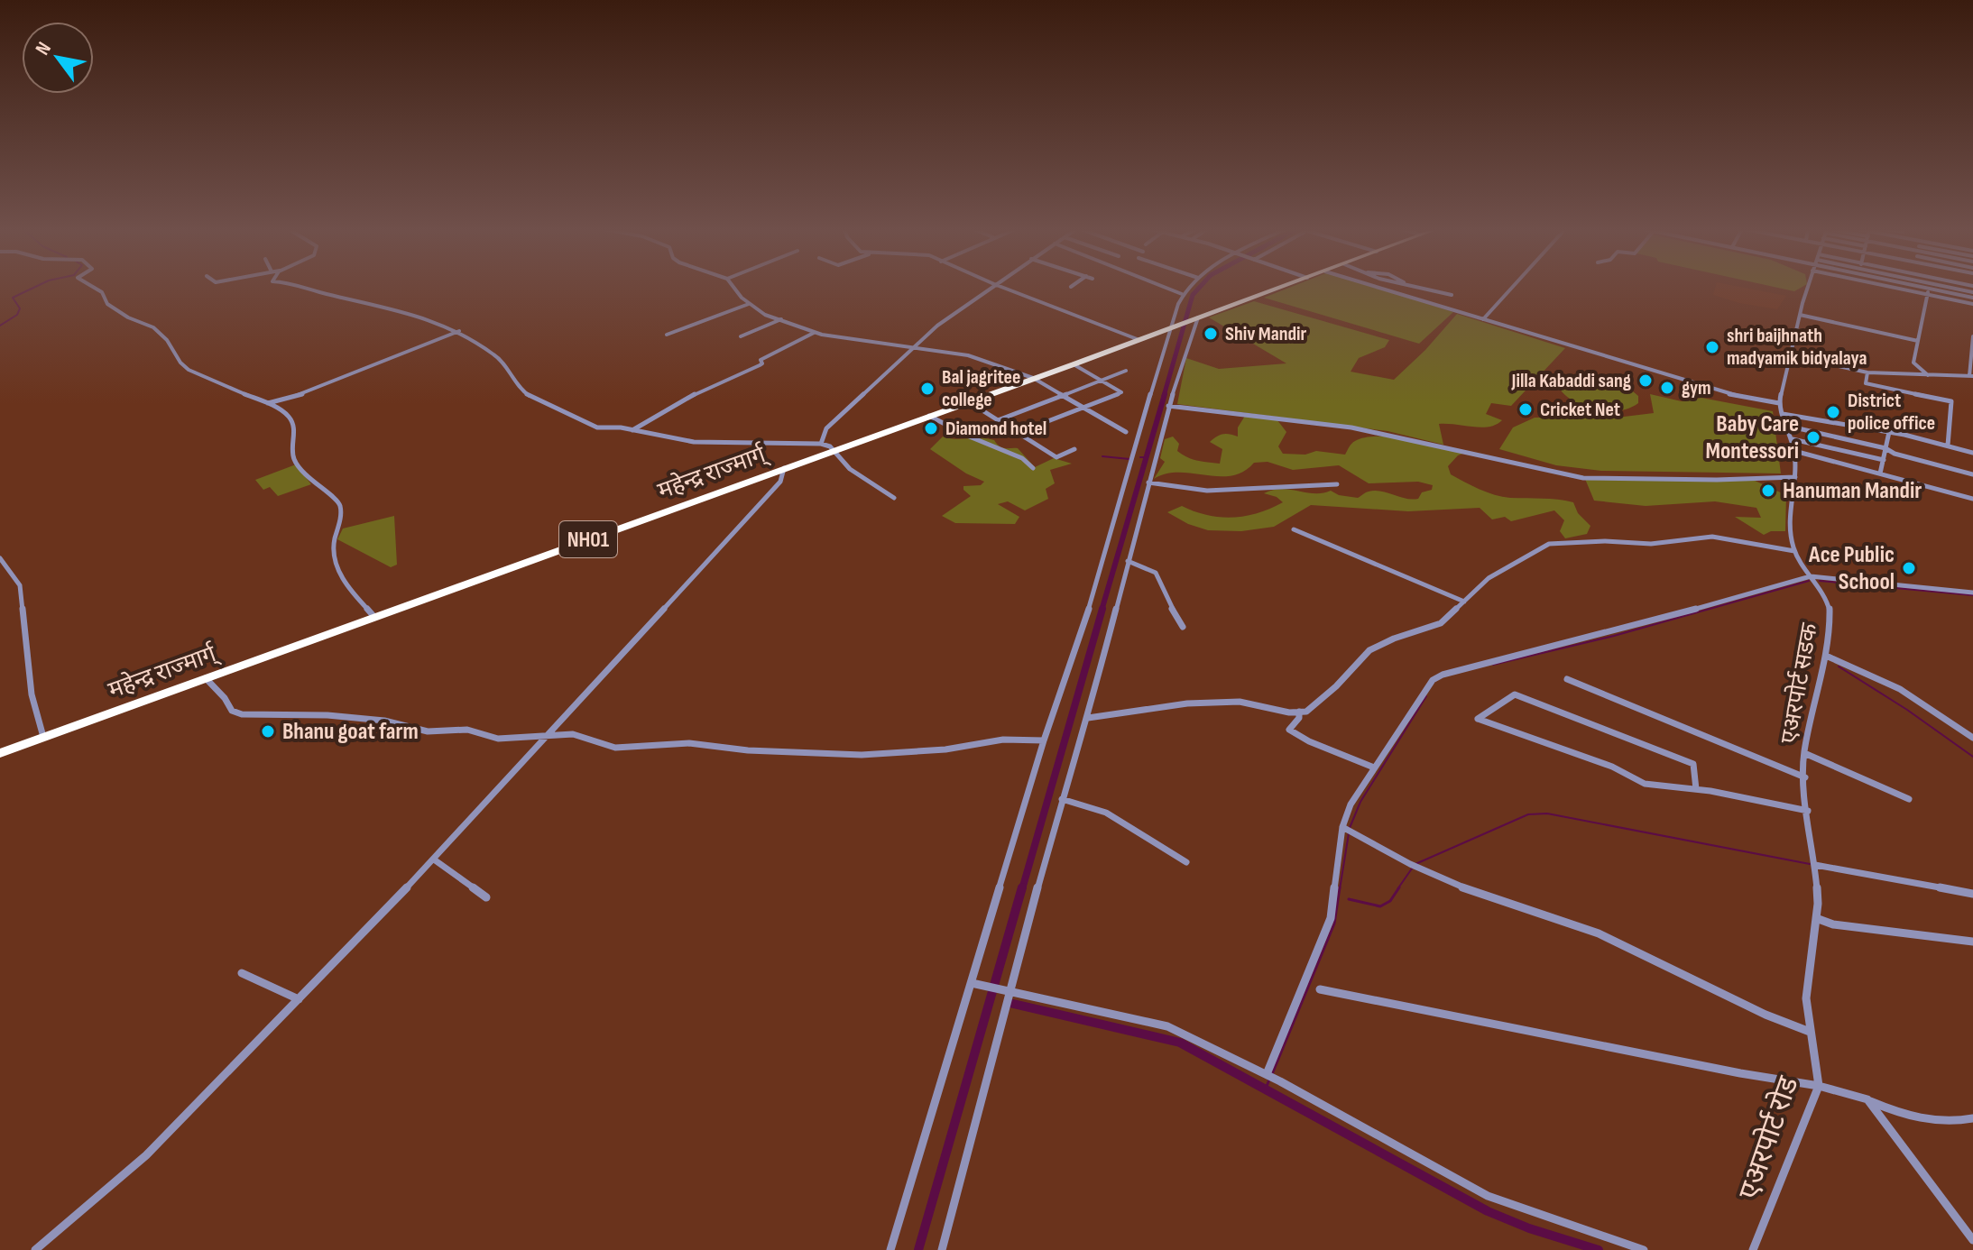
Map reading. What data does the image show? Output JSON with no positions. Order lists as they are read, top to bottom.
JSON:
{
  "streets": {
    "highway": ["महेन्द्र राज्मार्ग्", "NH01"],
    "street": ["एअरपोर्ट सडक", "एअरपोर्ट रोड"]
  },
  "crossings": [
    ["एअरपोर्ट सडक", "एअरपोर्ट रोड"]
  ],
  "places": [
    "Shiv Mandir",
    "shri baijhnath madyamik bidyalaya",
    "Jilla Kabaddi sang",
    "gym",
    "Bal jagritee college",
    "Cricket Net",
    "District police office",
    "Diamond hotel",
    "Baby Care Montessori",
    "Hanuman Mandir",
    "Ace Public School",
    "Bhanu goat farm"
  ],
  "north": "top left"
}
